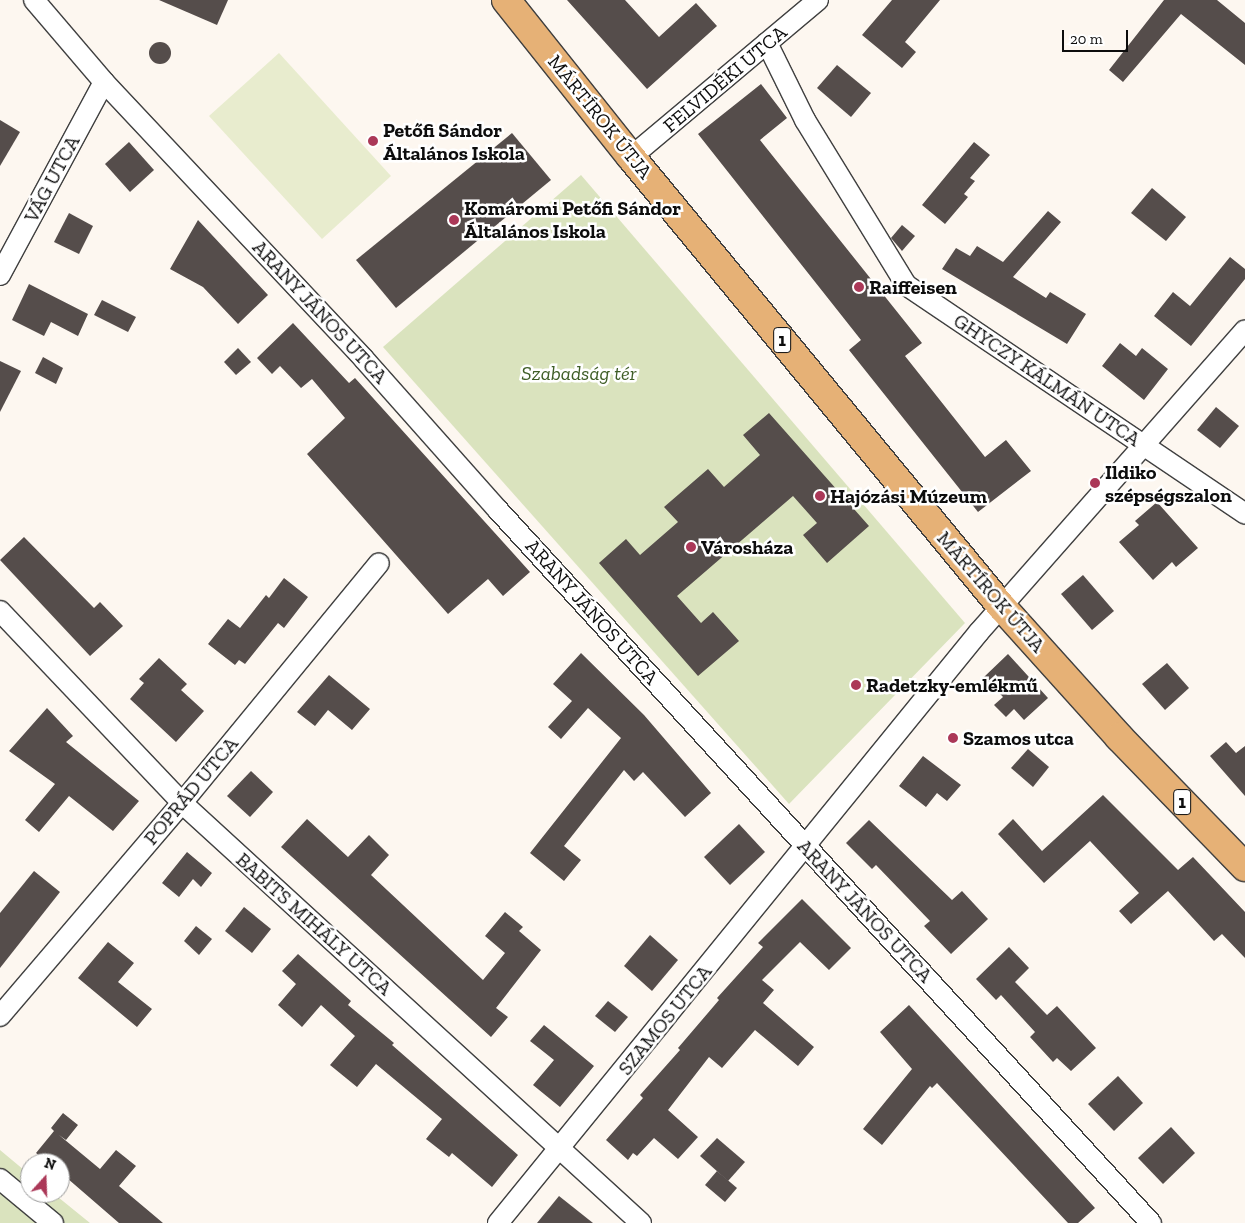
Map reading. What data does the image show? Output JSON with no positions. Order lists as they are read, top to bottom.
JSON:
{
  "streets": {
    "main road": ["MÁRTÍROK ÚTJA", "1"],
    "street": [
      "FELVIDÉKI UTCA",
      "VÁG UTCA",
      "ARANY JÁNOS UTCA",
      "GHYCZY KÁLMÁN UTCA",
      "POPRÁD UTCA",
      "BABITS MIHÁLY UTCA",
      "SZAMOS UTCA"
    ]
  },
  "crossings": [
    ["FELVIDÉKI UTCA", "MÁRTÍROK ÚTJA"],
    ["FELVIDÉKI UTCA", "GHYCZY KÁLMÁN UTCA"],
    ["MÁRTÍROK ÚTJA", "SZAMOS UTCA"],
    ["VÁG UTCA", "ARANY JÁNOS UTCA"],
    ["ARANY JÁNOS UTCA", "SZAMOS UTCA"],
    ["GHYCZY KÁLMÁN UTCA", "SZAMOS UTCA"],
    ["POPRÁD UTCA", "BABITS MIHÁLY UTCA"],
    ["BABITS MIHÁLY UTCA", "SZAMOS UTCA"]
  ],
  "parks": ["Szabadság tér"],
  "places": [
    "Petőfi Sándor Általános Iskola",
    "Komáromi Petőfi Sándor Általános Iskola",
    "Raiffeisen",
    "Ildiko szépségszalon",
    "Hajózási Múzeum",
    "Városháza",
    "Radetzky-emlékmű",
    "Szamos utca"
  ],
  "scale_bar": "20 m",
  "north": "top"
}
